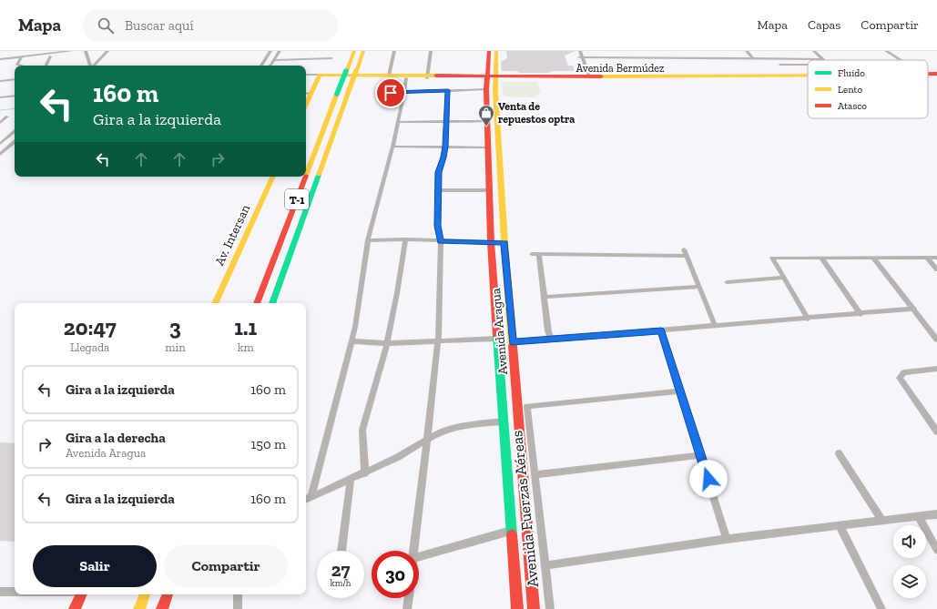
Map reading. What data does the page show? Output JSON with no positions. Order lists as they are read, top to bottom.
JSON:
{
  "streets": {
    "main road": [
      "Avenida Bermúdez",
      "T-1",
      "Av. Intersan",
      "Avenida Aragua"
    ],
    "street": ["Avenida Fuerzas Aéreas"]
  },
  "crossings": [
    ["Avenida Bermúdez", "Avenida Aragua"]
  ],
  "places": {
    "shop": ["Venta de repuestos optra"]
  },
  "legend": ["Fluido", "Lento", "Atasco"],
  "page": {
    "header": "Mapa",
    "search": "Buscar aquí",
    "nav": ["Mapa", "Capas", "Compartir"],
    "turn": ["160 m", "Gira a la izquierda"],
    "eta": [
      "20:47",
      "Llegada",
      "3",
      "min",
      "1.1",
      "km"
    ],
    "list": [
      {
        "name": "Gira a la izquierda",
        "value": "160 m"
      },
      {
        "name": "Gira a la derecha",
        "note": "Avenida Aragua",
        "value": "150 m"
      },
      {
        "name": "Gira a la izquierda",
        "value": "160 m"
      }
    ],
    "buttons": ["Salir", "Compartir"],
    "speed": "27 km/h",
    "limit": "30"
  }
}
